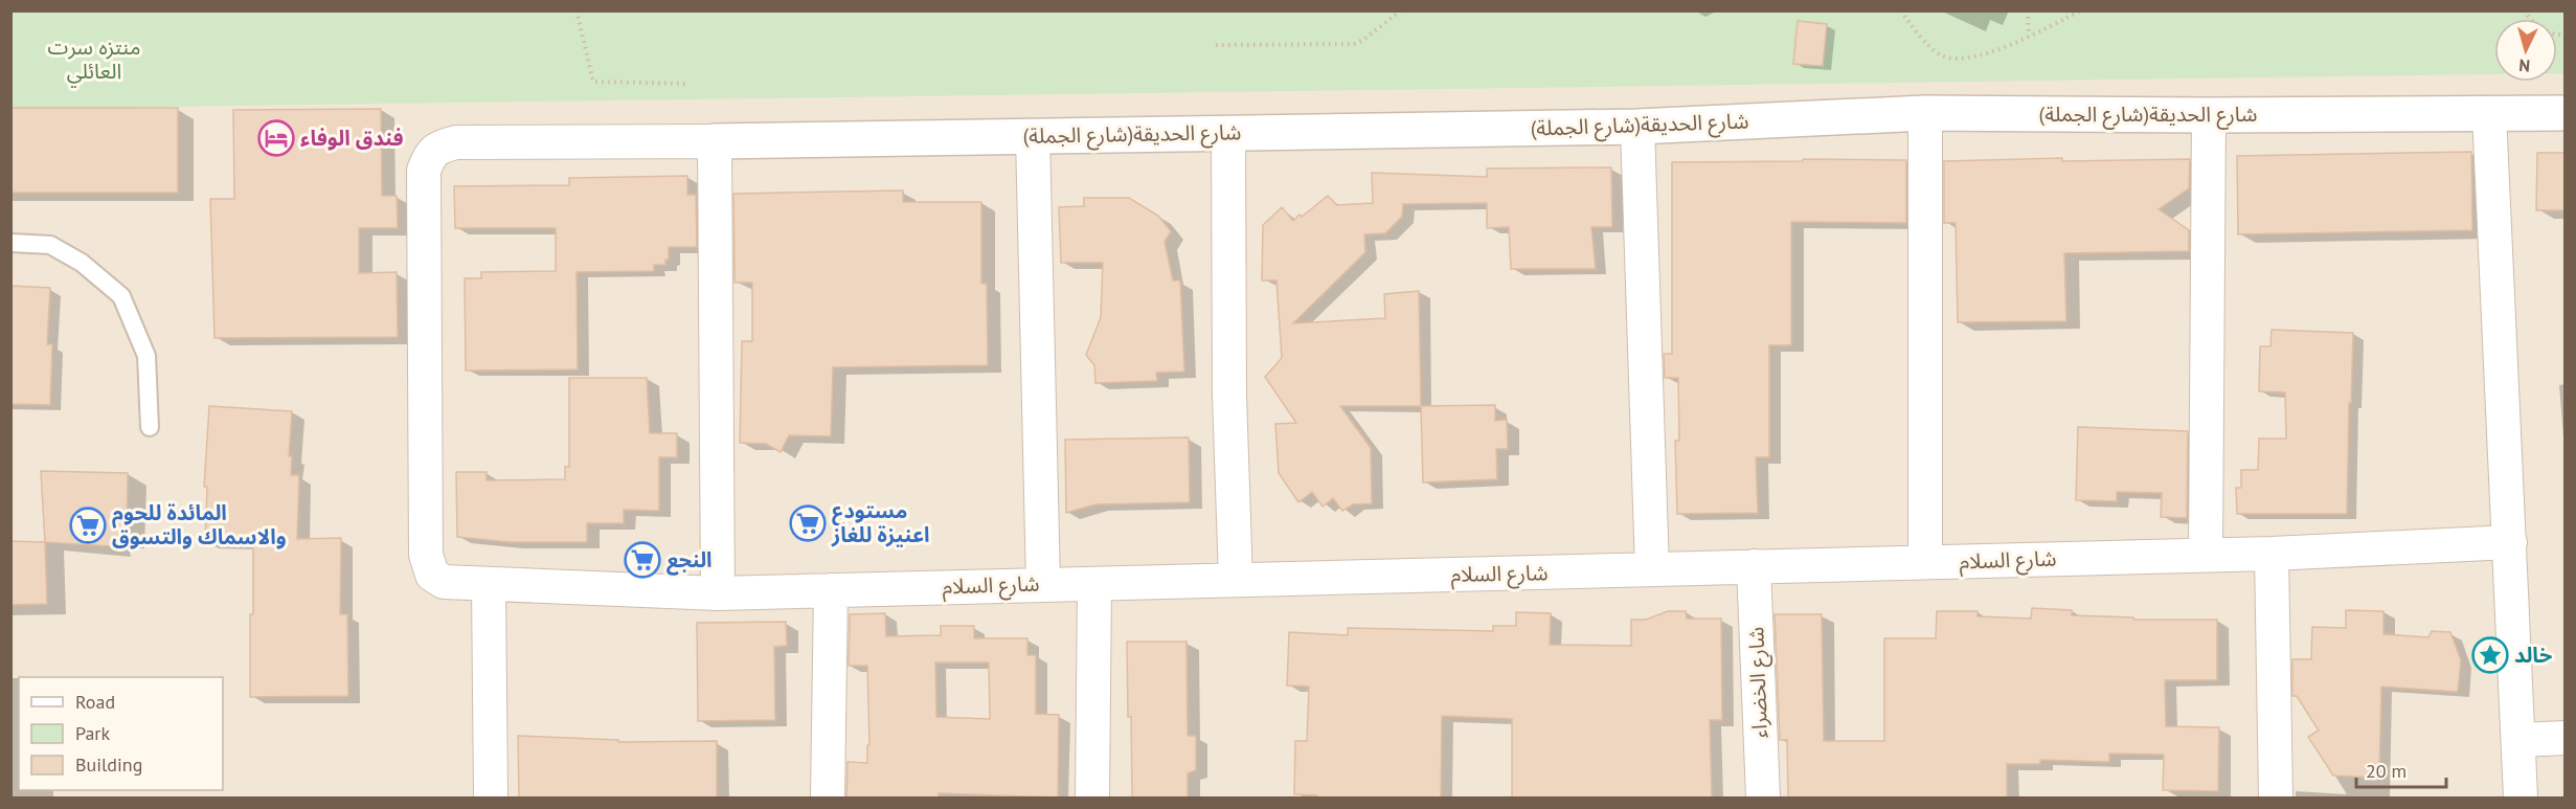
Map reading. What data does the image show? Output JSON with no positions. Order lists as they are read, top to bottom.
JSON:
{
  "streets": {
    "street": ["شارع الحديقة(شارع الجملة)", "شارع السلام", "شارع الخضراء"]
  },
  "crossings": [
    ["شارع الحديقة(شارع الجملة)", "شارع السلام"],
    ["شارع السلام", "شارع الخضراء"]
  ],
  "parks": ["منتزه سرت العائلي"],
  "places": {
    "hotel": ["فندق الوفاء"],
    "supermarket": ["مستودع اعنيزة للغاز", "المائدة للحوم والاسماك والتسوق", "النجع"],
    "place": ["خالد"]
  },
  "legend": ["Road", "Park", "Building"],
  "scale_bar": "20 m",
  "north": "bottom"
}
